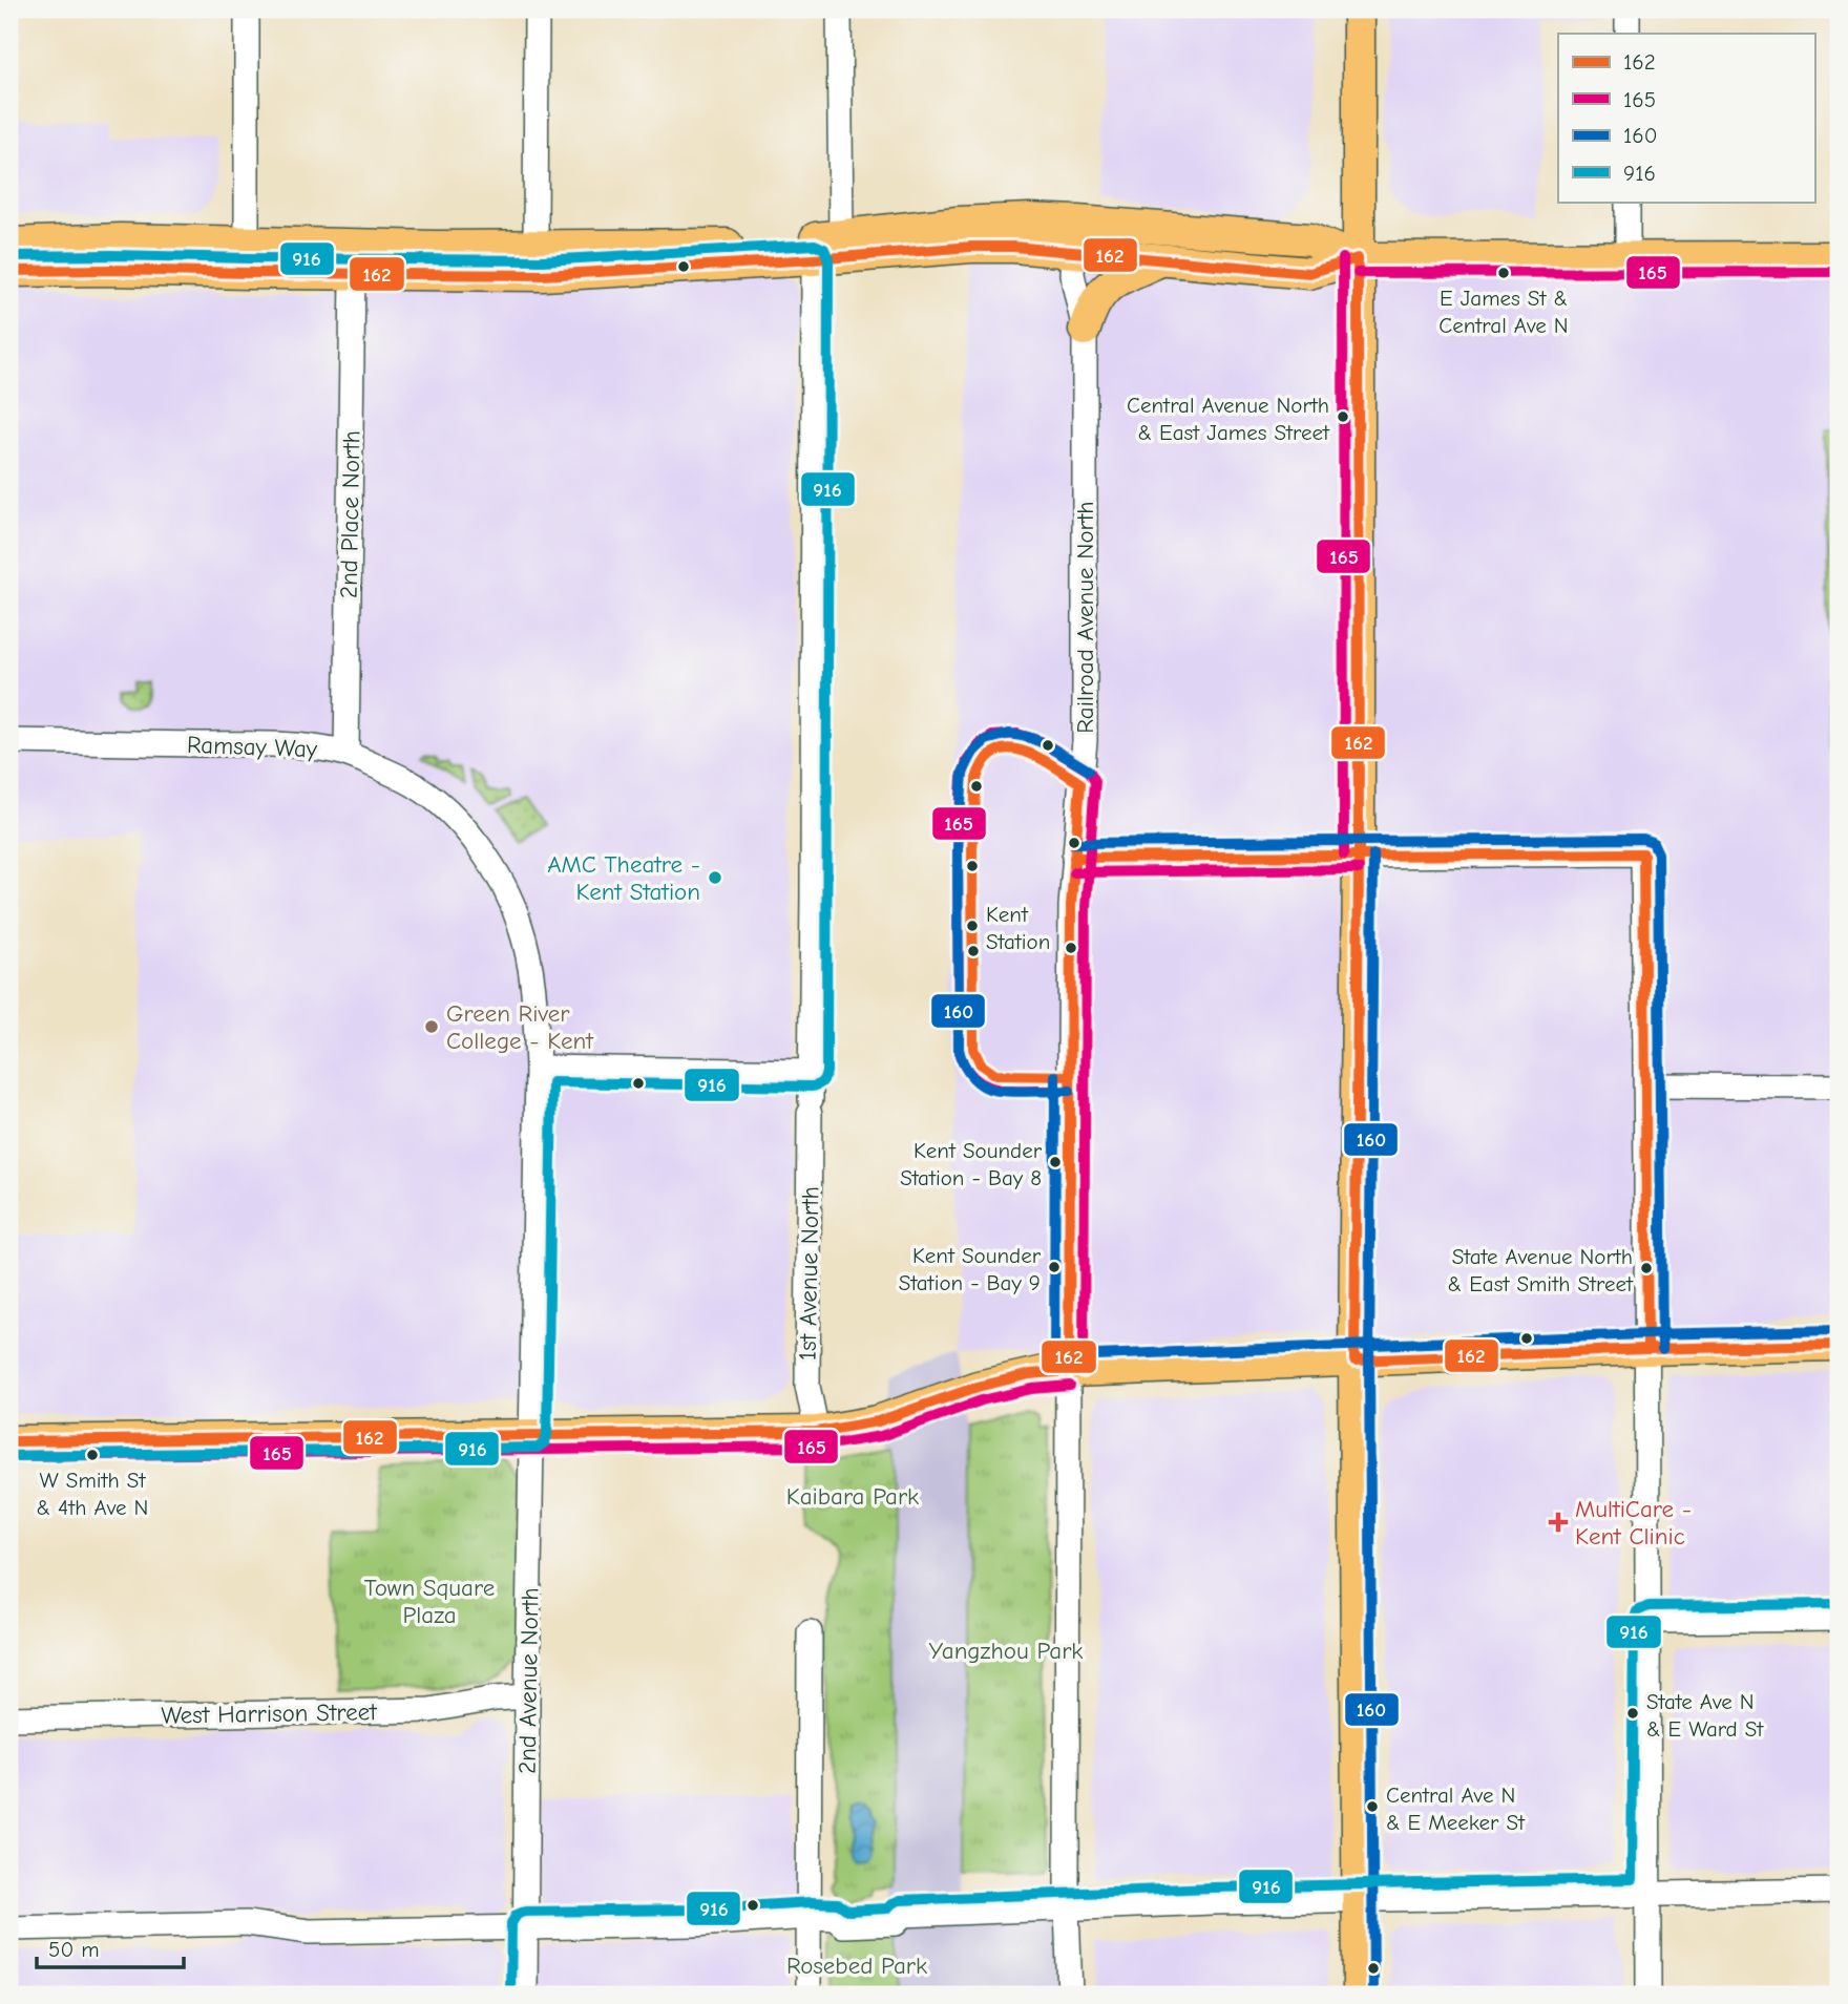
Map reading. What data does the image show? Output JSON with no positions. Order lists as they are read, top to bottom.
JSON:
{
  "streets": {
    "street": [
      "2nd Place North",
      "Railroad Avenue North",
      "Ramsay Way",
      "1st Avenue North",
      "2nd Avenue North",
      "West Harrison Street"
    ]
  },
  "crossings": [
    ["2nd Place North", "Ramsay Way"],
    ["Ramsay Way", "2nd Avenue North"],
    ["2nd Avenue North", "West Harrison Street"]
  ],
  "parks": [
    "Kaibara Park",
    "Town Square Plaza",
    "Yangzhou Park",
    "Rosebed Park"
  ],
  "places": {
    "other": [
      "E James St & Central Ave N",
      "Central Avenue North & East James Street",
      "AMC Theatre - Kent Station",
      "Kent Station",
      "Green River College - Kent",
      "Kent Sounder Station - Bay 8",
      "Kent Sounder Station - Bay 9",
      "State Avenue North & East Smith Street",
      "W Smith St & 4th Ave N",
      "State Ave N & E Ward St",
      "Central Ave N & E Meeker St"
    ],
    "health": ["MultiCare - Kent Clinic"]
  },
  "lines": [
    "transit line 916",
    "transit line 162",
    "transit line 165",
    "transit line 160"
  ],
  "legend": [
    "162",
    "165",
    "160",
    "916"
  ],
  "scale_bar": "50 m"
}
